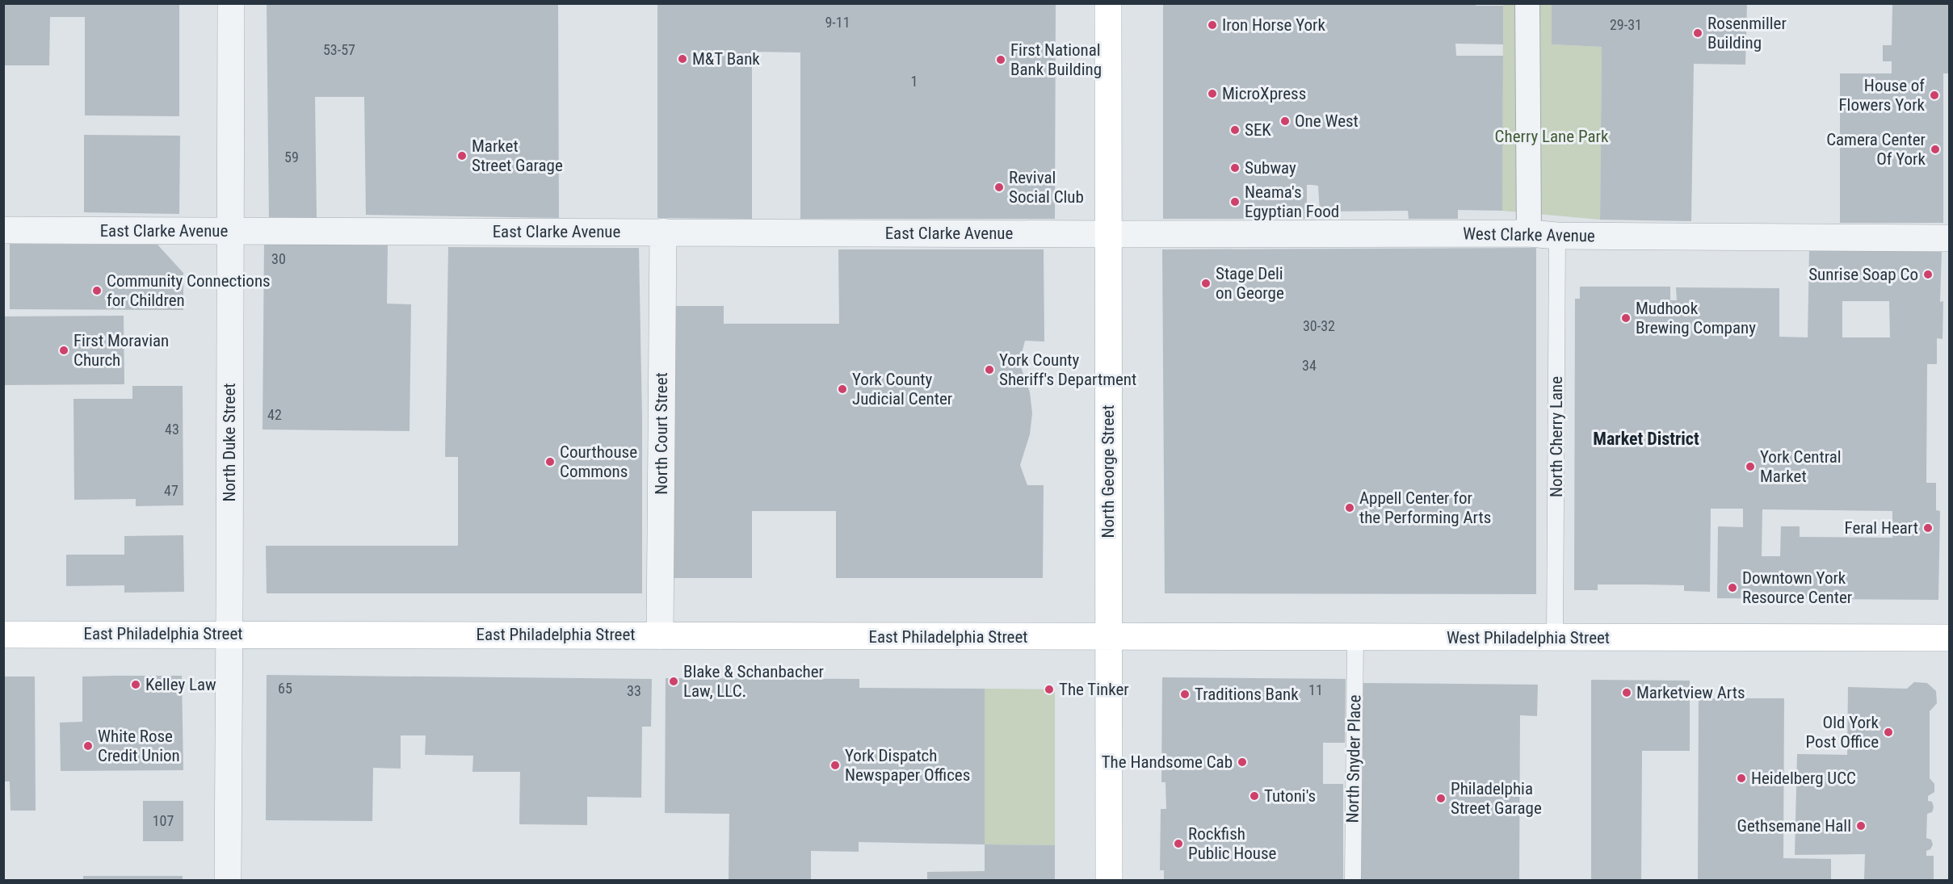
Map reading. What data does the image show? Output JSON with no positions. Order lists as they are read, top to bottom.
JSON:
{
  "streets": {
    "main road": ["North George Street", "East Philadelphia Street", "West Philadelphia Street"],
    "street": [
      "East Clarke Avenue",
      "West Clarke Avenue",
      "North Court Street",
      "North Duke Street"
    ],
    "lane": ["North Cherry Lane", "North Snyder Place"]
  },
  "crossings": [
    ["East Clarke Avenue", "West Clarke Avenue"],
    ["East Clarke Avenue", "North Court Street"],
    ["East Clarke Avenue", "North Duke Street"],
    ["East Clarke Avenue", "North George Street"],
    ["West Clarke Avenue", "North Cherry Lane"],
    ["West Clarke Avenue", "North George Street"],
    ["North Court Street", "East Philadelphia Street"],
    ["North Cherry Lane", "West Philadelphia Street"],
    ["North Duke Street", "East Philadelphia Street"],
    ["North George Street", "East Philadelphia Street"],
    ["North George Street", "West Philadelphia Street"],
    ["East Philadelphia Street", "West Philadelphia Street"],
    ["West Philadelphia Street", "North Snyder Place"]
  ],
  "districts": ["Market District"],
  "parks": ["Cherry Lane Park"],
  "places": [
    "Iron Horse York",
    "Rosenmiller Building",
    "M&T Bank",
    "First National Bank Building",
    "MicroXpress",
    "House of Flowers York",
    "One West",
    "SEK",
    "Camera Center Of York",
    "Market Street Garage",
    "Subway",
    "Revival Social Club",
    "Neama's Egyptian Food",
    "Sunrise Soap Co",
    "Stage Deli on George",
    "Community Connections for Children",
    "Mudhook Brewing Company",
    "First Moravian Church",
    "York County Sheriff's Department",
    "York County Judicial Center",
    "Courthouse Commons",
    "York Central Market",
    "Appell Center for the Performing Arts",
    "Feral Heart",
    "Downtown York Resource Center",
    "Blake & Schanbacher Law, LLC.",
    "Kelley Law",
    "The Tinker",
    "Marketview Arts",
    "Traditions Bank",
    "Old York Post Office",
    "White Rose Credit Union",
    "The Handsome Cab",
    "York Dispatch Newspaper Offices",
    "Heidelberg UCC",
    "Tutoni's",
    "Philadelphia Street Garage",
    "Gethsemane Hall",
    "Rockfish Public House"
  ],
  "house_numbers": [
    "9-11",
    "29-31",
    "53-57",
    "1",
    "59",
    "30",
    "30-32",
    "34",
    "42",
    "43",
    "47",
    "65",
    "11",
    "33",
    "107"
  ]
}
